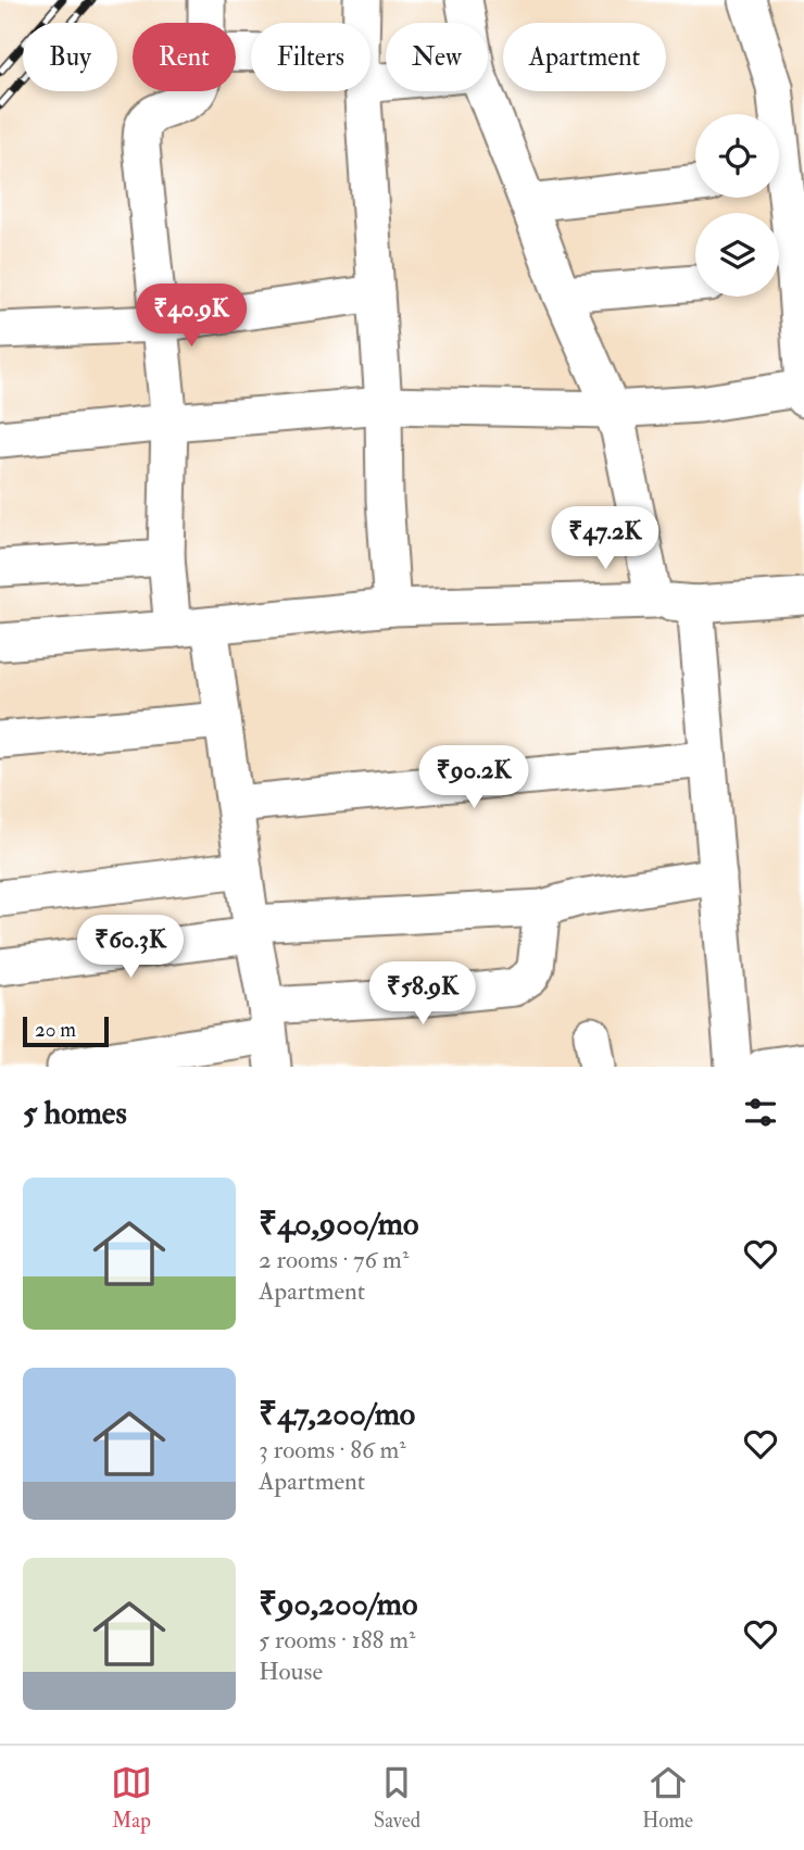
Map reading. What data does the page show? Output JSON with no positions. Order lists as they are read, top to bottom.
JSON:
{
  "scale_bar": "20 m",
  "page": {
    "chip": [
      "Buy",
      "Rent",
      "Filters",
      "New",
      "Apartment"
    ],
    "price": [
      "₹40.9K",
      "₹47.2K",
      "₹90.2K",
      "₹60.3K",
      "₹58.9K"
    ],
    "scale": "20 m",
    "heading": "5 homes",
    "list": [
      {
        "name": "₹40,900/mo",
        "note": "2 rooms · 76 m² · Apartment"
      },
      {
        "name": "₹47,200/mo",
        "note": "3 rooms · 86 m² · Apartment"
      },
      {
        "name": "₹90,200/mo",
        "note": "5 rooms · 188 m² · House"
      }
    ],
    "tabs": ["Map", "Saved", "Home"]
  }
}
